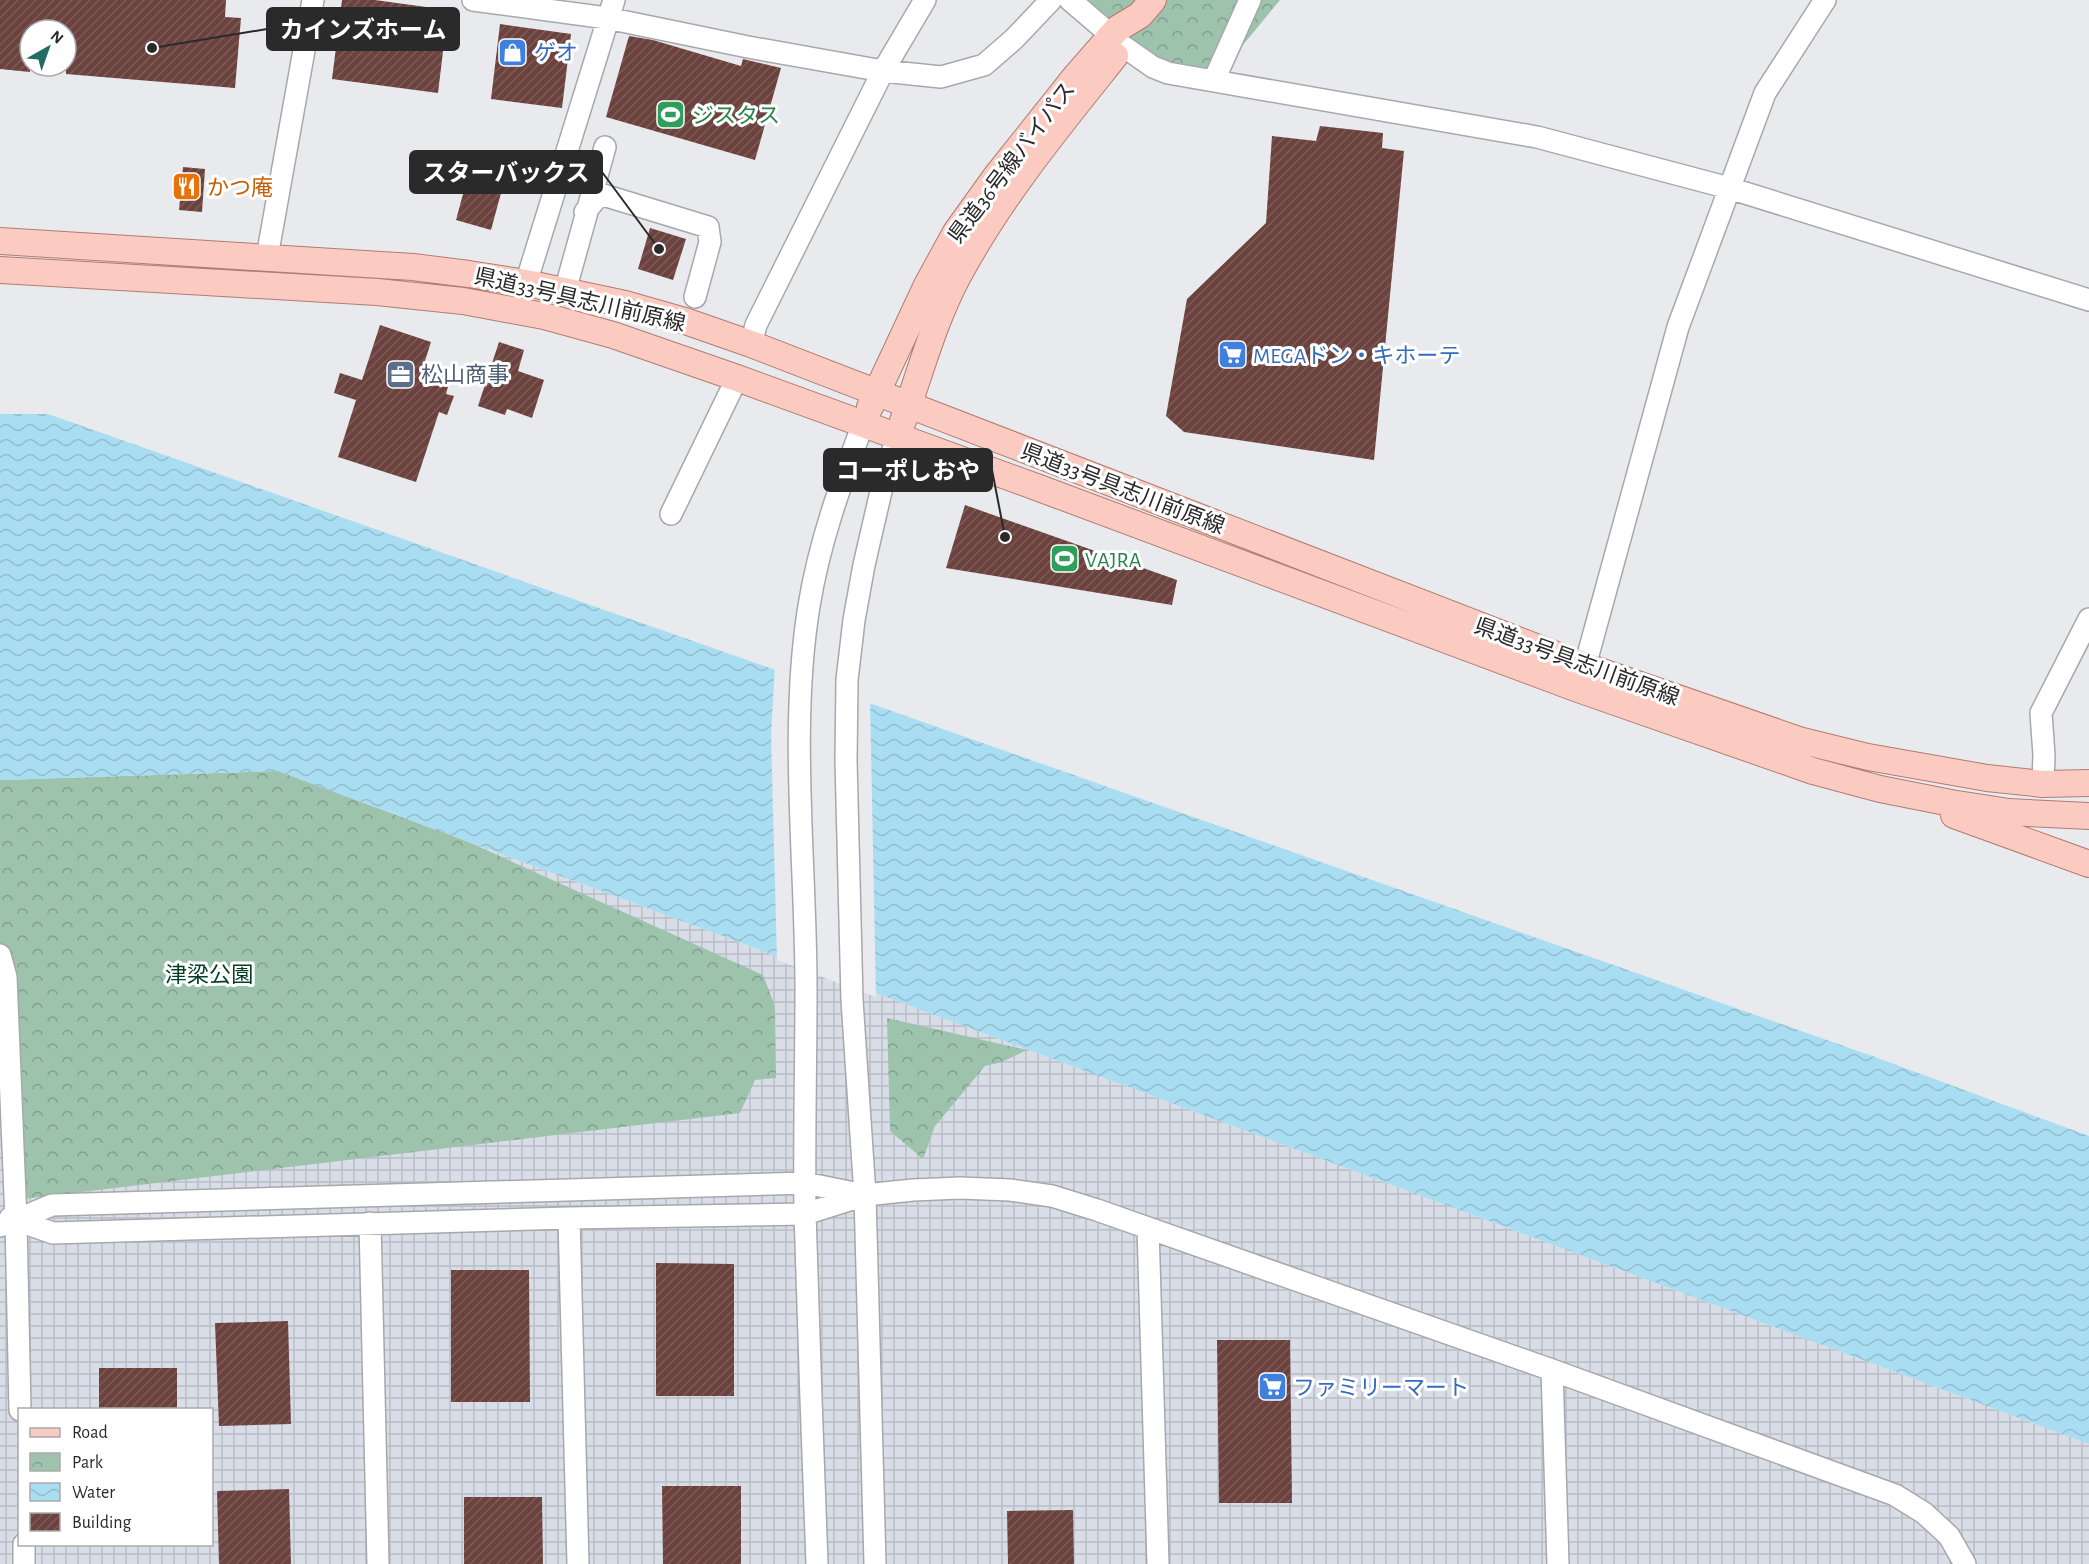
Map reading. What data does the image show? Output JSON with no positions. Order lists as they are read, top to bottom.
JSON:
{
  "streets": {
    "main road": ["県道36号線バイパス", "県道33号具志川前原線"]
  },
  "crossings": [
    ["県道36号線バイパス", "県道33号具志川前原線"]
  ],
  "parks": ["津梁公園"],
  "places": {
    "other": ["カインズホーム", "スターバックス", "コーポしおや"],
    "shop": ["ゲオ"],
    "sports": ["ジスタス", "VAJRA"],
    "restaurant": ["かつ庵"],
    "supermarket": ["MEGAドン・キホーテ", "ファミリーマート"],
    "office": ["松山商事"]
  },
  "legend": [
    "Road",
    "Park",
    "Water",
    "Building"
  ],
  "north": "top right"
}
